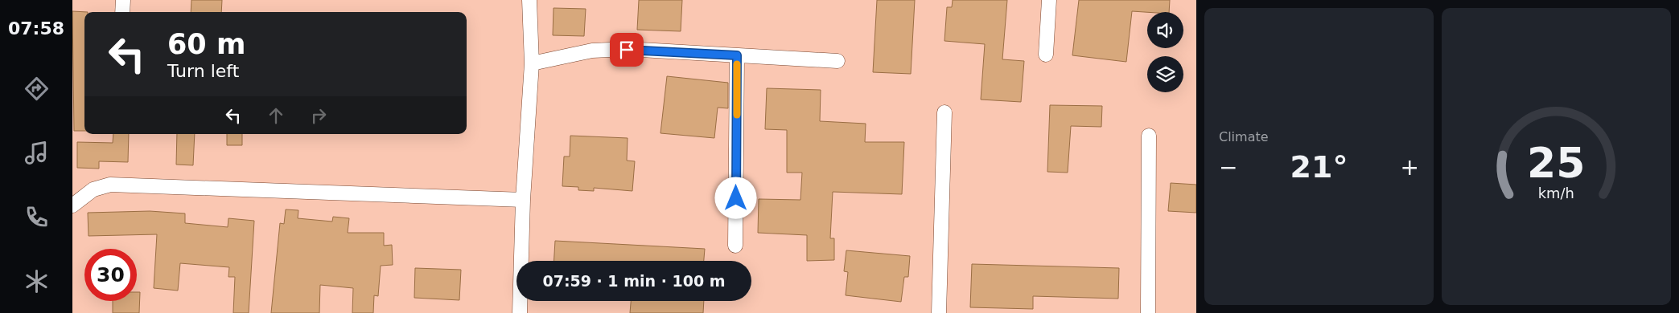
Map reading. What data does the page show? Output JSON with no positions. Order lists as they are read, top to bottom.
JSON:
{
  "page": {
    "tabs": "07:58",
    "tile": "Climate",
    "turn": ["60 m", "Turn left"],
    "heat": ["−", "21°", "+"],
    "limit": "30",
    "trip": "07:59 · 1 min · 100 m",
    "gauge": ["25", "km/h"]
  }
}
